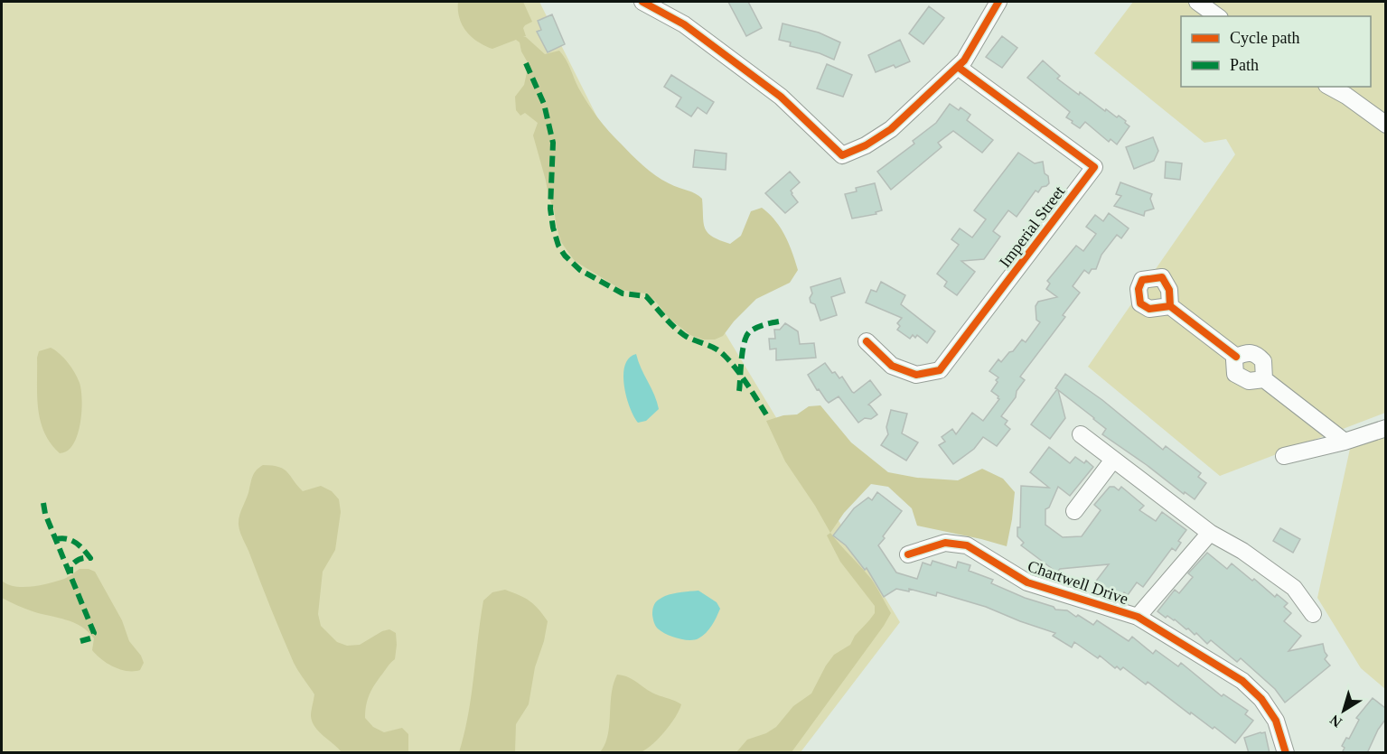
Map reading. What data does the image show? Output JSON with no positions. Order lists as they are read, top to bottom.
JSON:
{
  "streets": {
    "street": ["Imperial Street", "Chartwell Drive"]
  },
  "legend": ["Cycle path", "Path"],
  "north": "bottom left"
}
